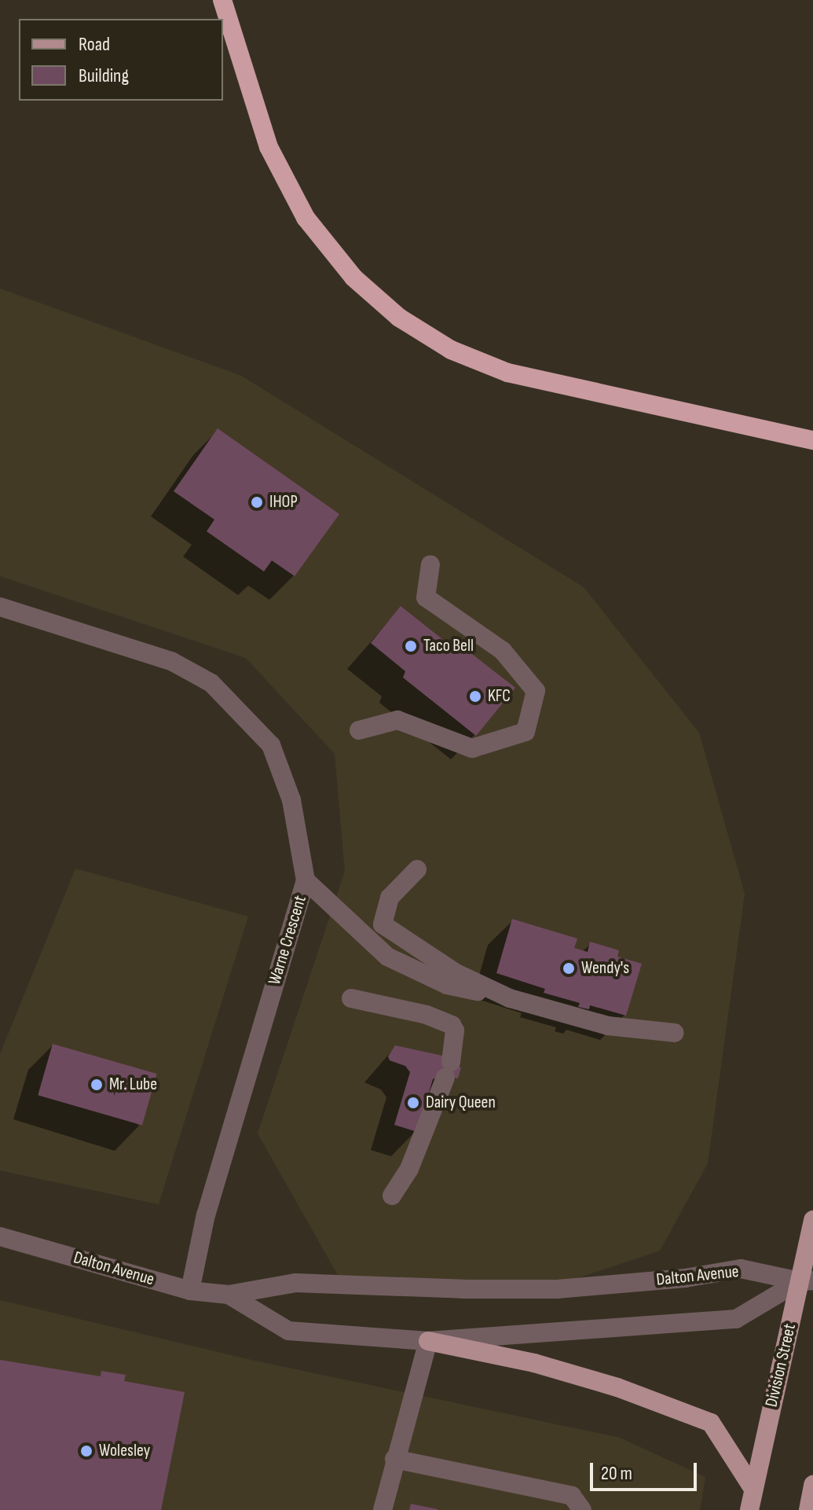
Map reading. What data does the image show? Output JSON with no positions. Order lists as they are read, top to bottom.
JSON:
{
  "streets": {
    "main road": ["Division Street"],
    "street": ["Warne Crescent", "Dalton Avenue"]
  },
  "crossings": [
    ["Warne Crescent", "Dalton Avenue"],
    ["Dalton Avenue", "Division Street"]
  ],
  "places": [
    "IHOP",
    "Taco Bell",
    "KFC",
    "Wendy's",
    "Mr. Lube",
    "Dairy Queen",
    "Wolesley"
  ],
  "legend": ["Road", "Building"],
  "scale_bar": "20 m"
}
